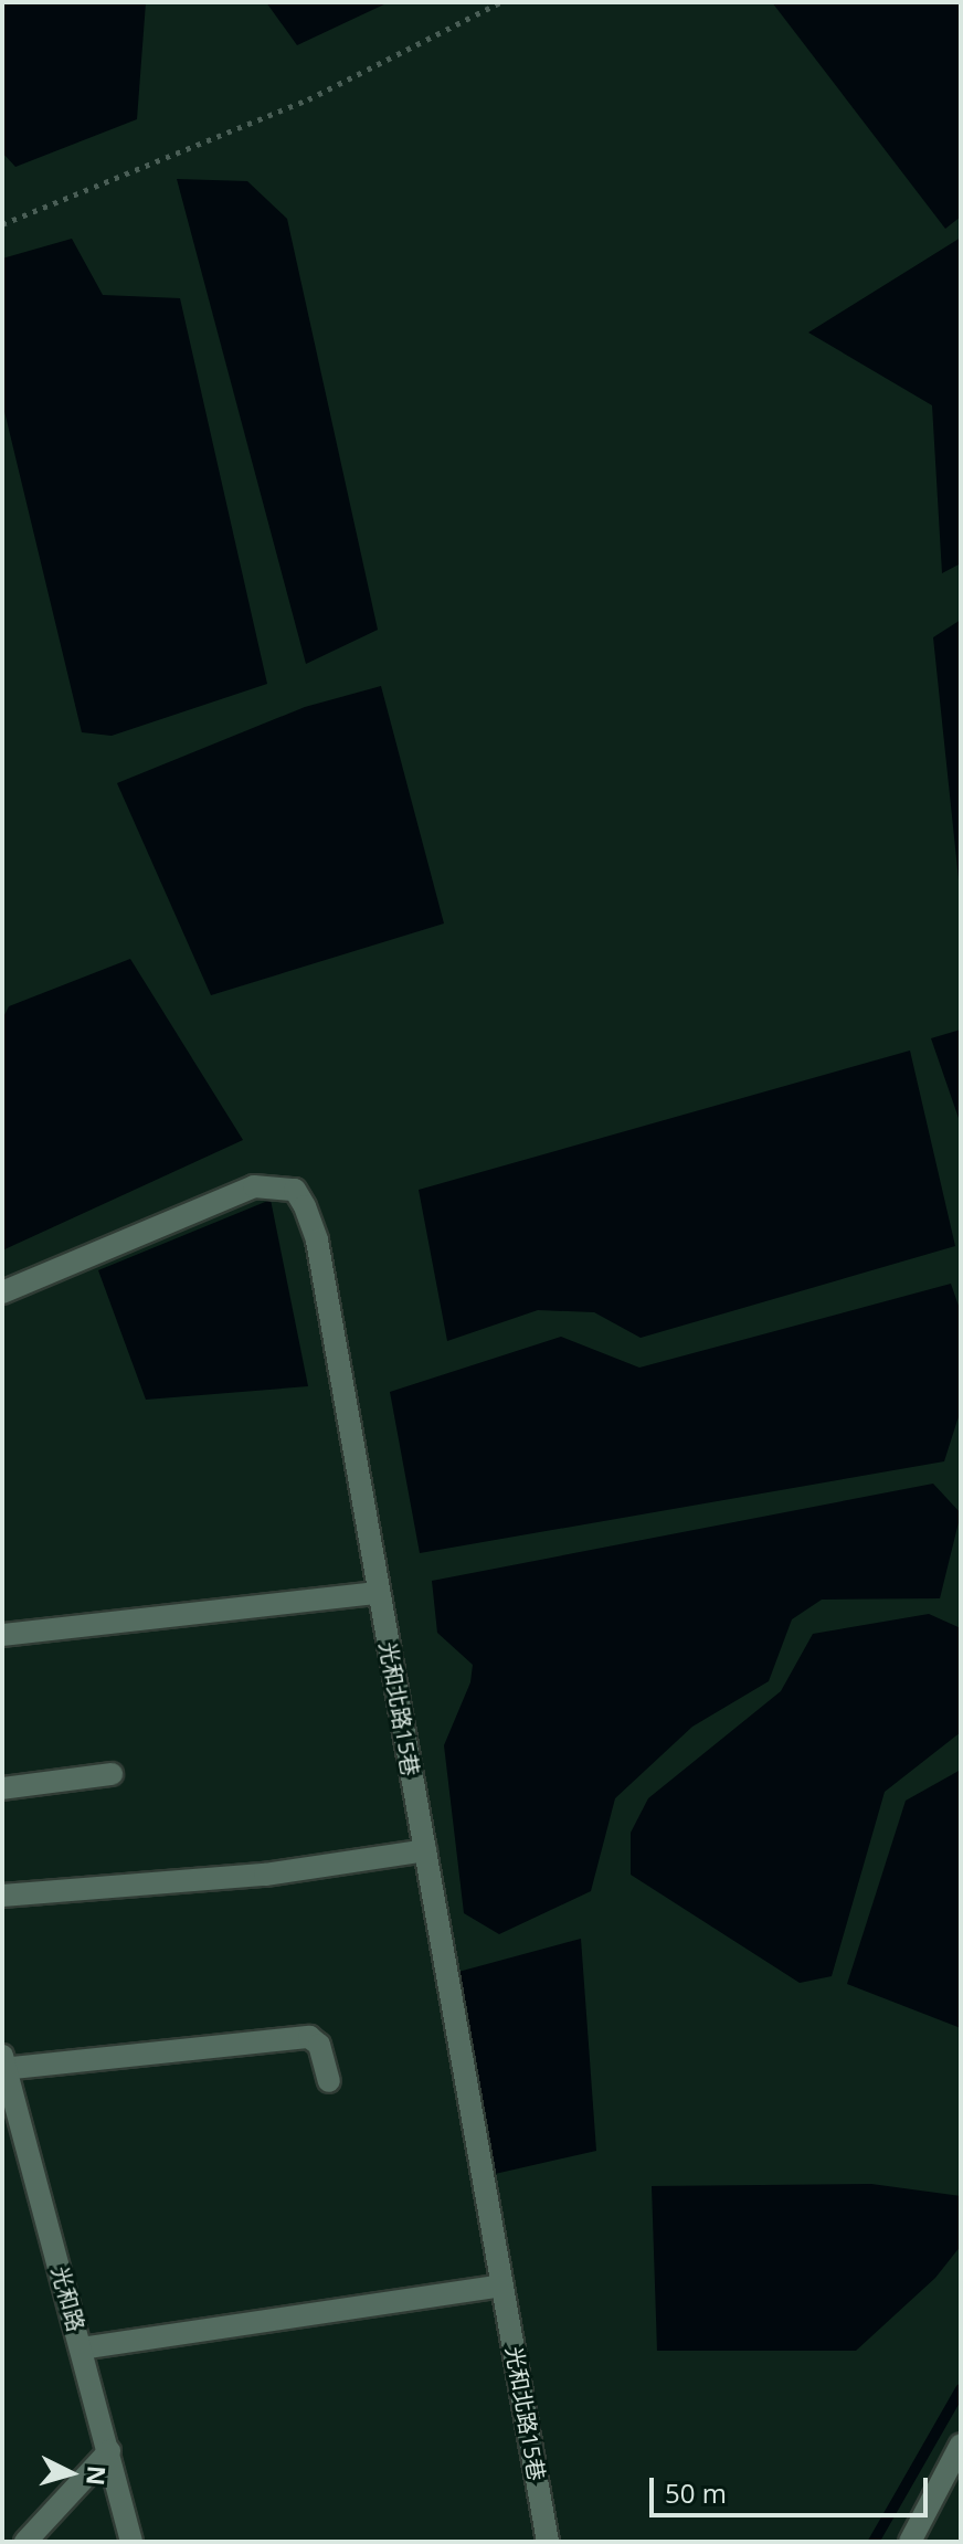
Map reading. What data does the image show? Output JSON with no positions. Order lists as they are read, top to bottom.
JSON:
{
  "streets": {
    "street": ["光和北路15巷", "光和路"]
  },
  "scale_bar": "50 m",
  "north": "right"
}
